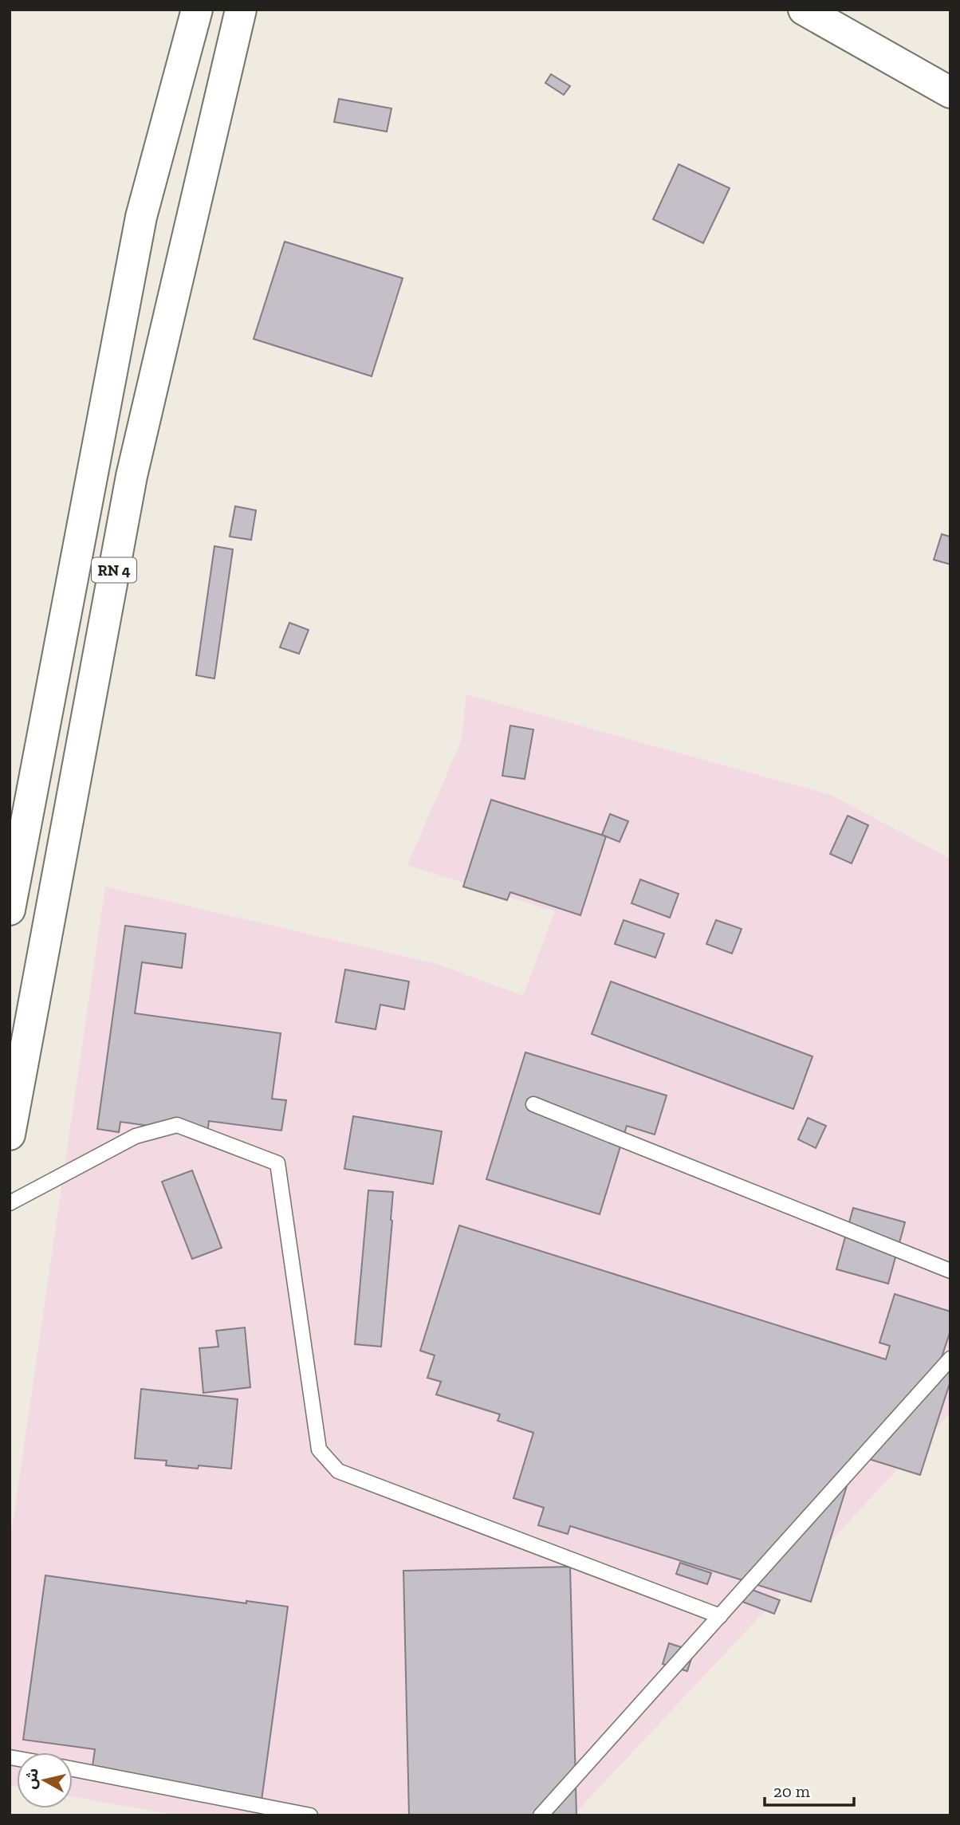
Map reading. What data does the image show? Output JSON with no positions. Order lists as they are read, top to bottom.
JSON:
{
  "streets": {
    "main road": ["RN 4"]
  },
  "scale_bar": "20 m",
  "north": "left"
}
